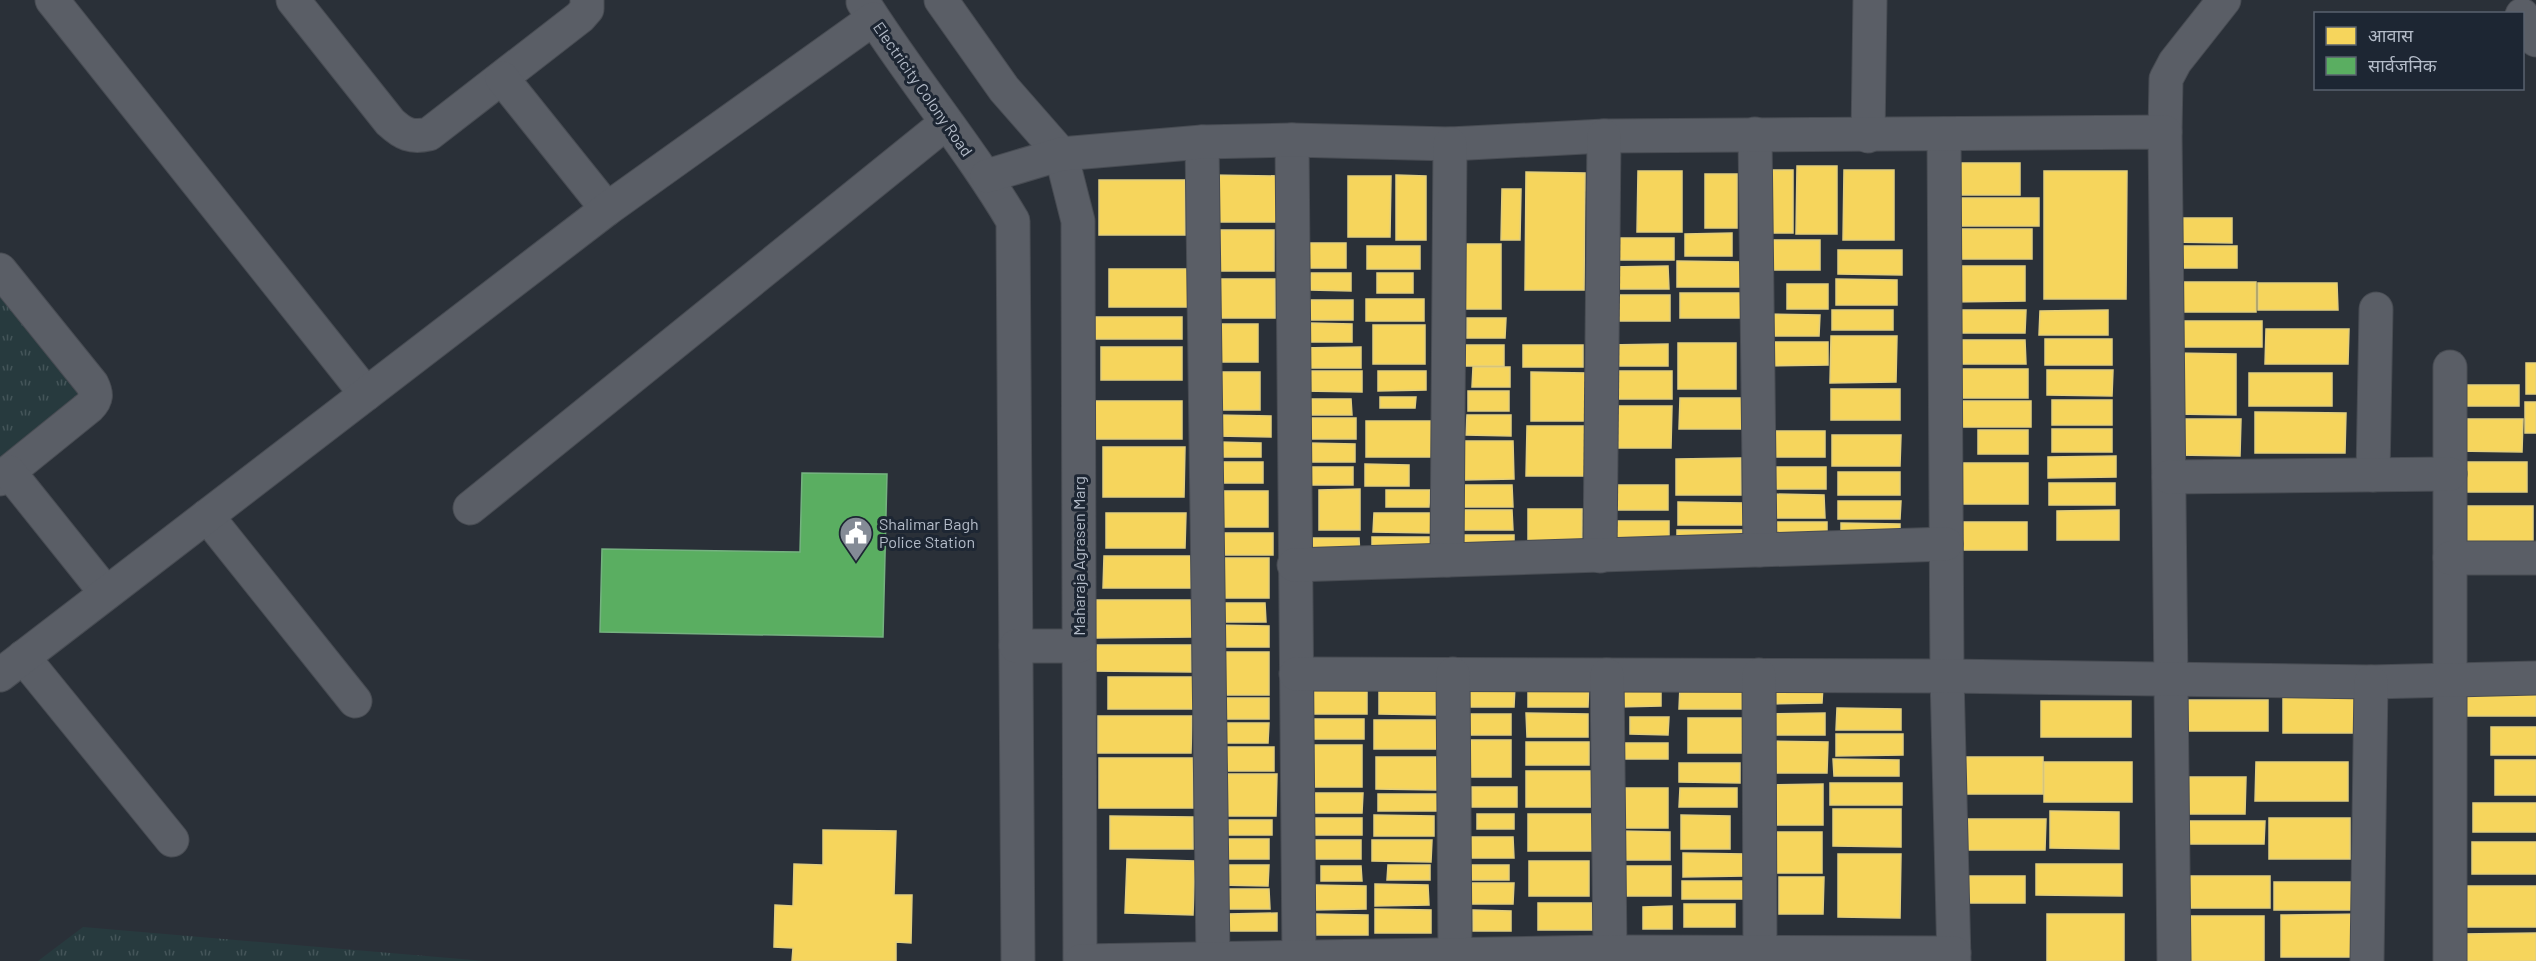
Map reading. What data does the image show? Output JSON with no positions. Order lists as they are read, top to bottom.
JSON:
{
  "streets": {
    "street": ["Electricity Colony Road", "Maharaja Agrasen Marg"]
  },
  "places": {
    "public building": ["Shalimar Bagh Police Station"]
  },
  "legend": ["आवास", "सार्वजनिक"]
}
